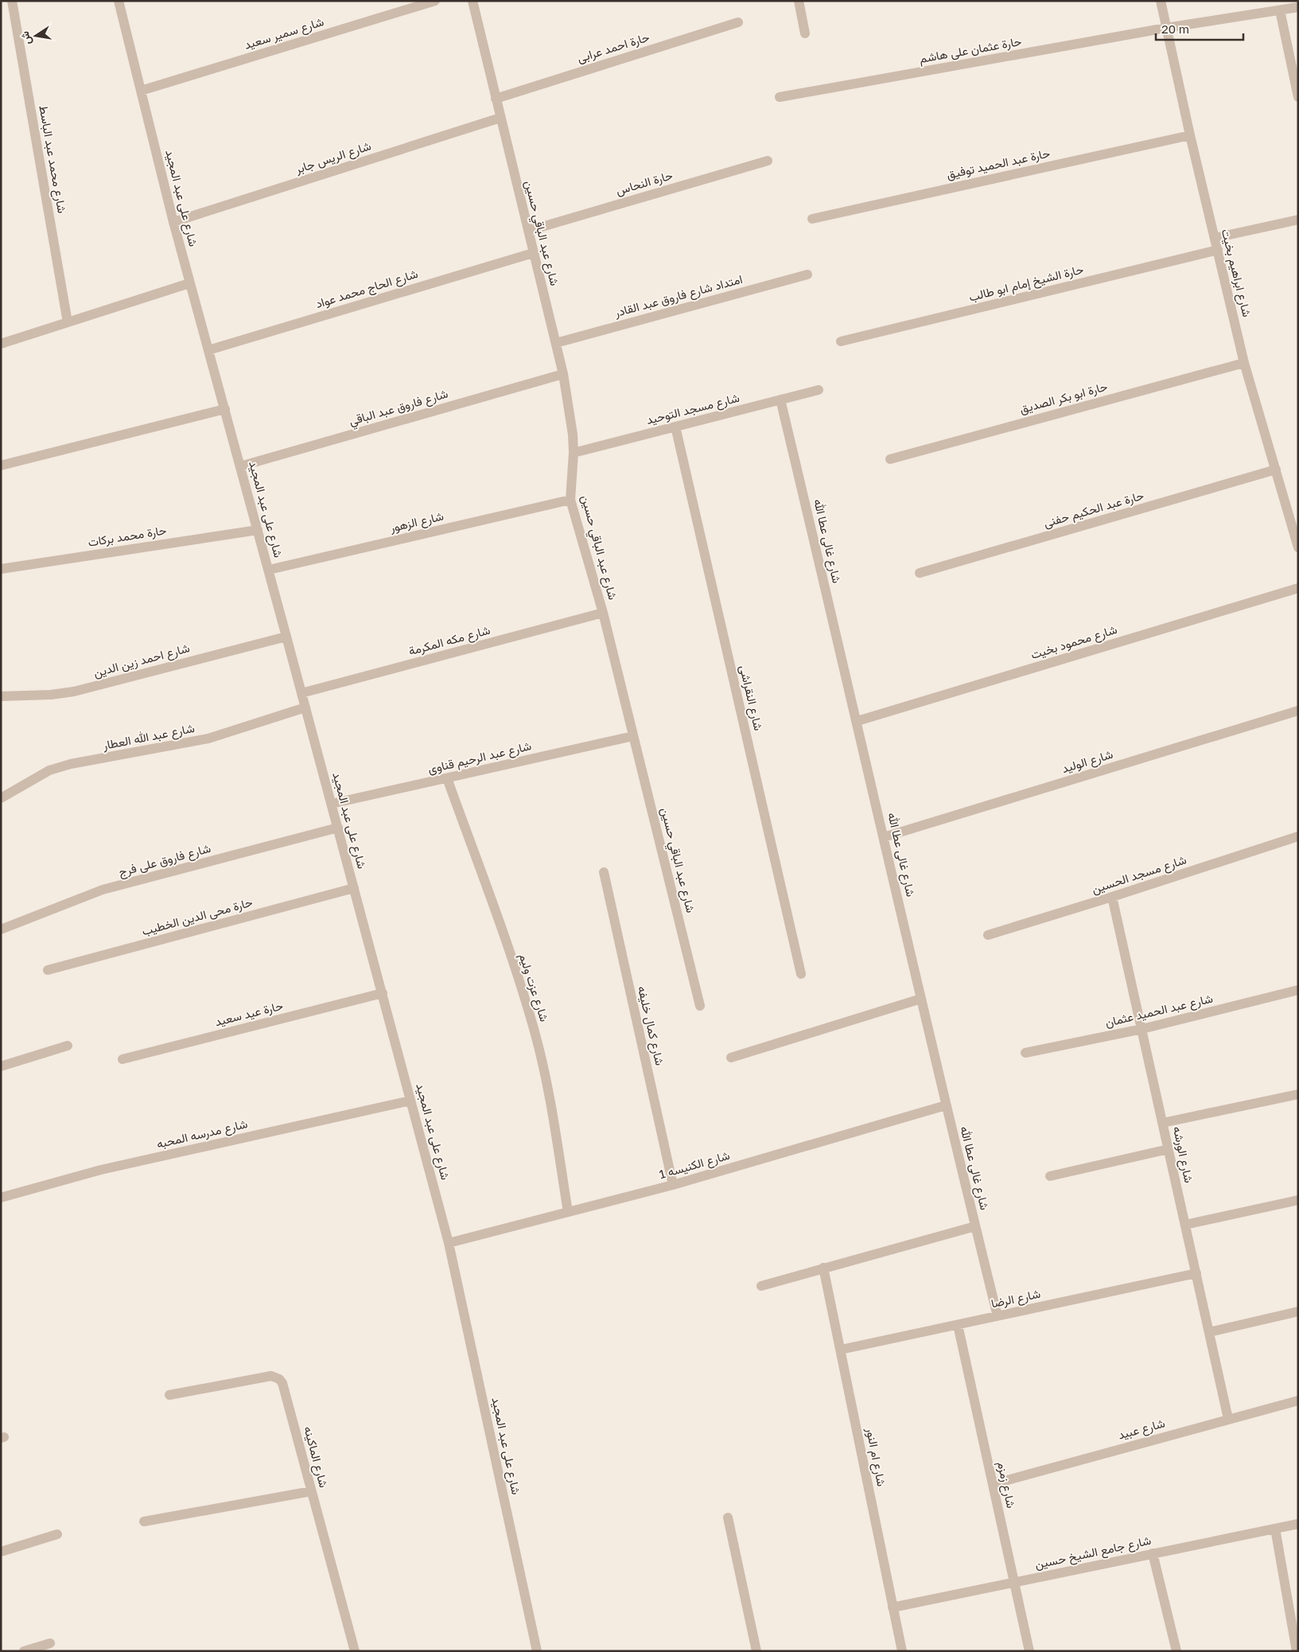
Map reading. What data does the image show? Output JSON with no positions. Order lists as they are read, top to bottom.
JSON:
{
  "streets": {
    "street": [
      "شارع سمير سعيد",
      "حارة احمد عرابى",
      "حارة عثمان على هاشم",
      "شارع الريس جابر",
      "شارع محمد عبد الباسط",
      "حارة عبد الحميد توفيق",
      "حارة النحاس",
      "شارع على عبد المجيد",
      "شارع عبد الباقي حسين",
      "شارع ابراهيم بخيت",
      "حارة الشيخ إمام ابو طالب",
      "شارع الحاج محمد عواد",
      "امتداد شارع فاروق عبد القادر",
      "حارة ابو بكر الصديق",
      "شارع فاروق عبد الباقي",
      "شارع مسجد التوحيد",
      "حارة عبد الحكيم حفنى",
      "شارع الزهور",
      "حارة محمد بركات",
      "شارع غالى عطا الله",
      "شارع مكه المكرمة",
      "شارع محمود بخيت",
      "شارع احمد زين الدين",
      "شارع النقراشى",
      "شارع عبد الله العطار",
      "شارع عبد الرحيم قناوى",
      "شارع الوليد",
      "شارع فاروق على فرج",
      "شارع مسجد الحسين",
      "حارة محى الدين الخطيب",
      "شارع عزت وليم",
      "شارع عبد الحميد عثمان",
      "حارة عيد سعيد",
      "شارع كمال خليفه",
      "شارع مدرسه المحبه",
      "شارع الورشه",
      "شارع الكنيسه 1",
      "شارع الرضا",
      "شارع عبيد",
      "شارع الماكينه",
      "شارع ام النور",
      "شارع زمزم",
      "شارع جامع الشيخ حسين"
    ]
  },
  "crossings": [
    ["شارع سمير سعيد", "شارع على عبد المجيد"],
    ["حارة احمد عرابى", "شارع عبد الباقي حسين"],
    ["حارة عثمان على هاشم", "شارع ابراهيم بخيت"],
    ["شارع الريس جابر", "شارع على عبد المجيد"],
    ["شارع الريس جابر", "شارع عبد الباقي حسين"],
    ["حارة عبد الحميد توفيق", "شارع ابراهيم بخيت"],
    ["حارة النحاس", "شارع عبد الباقي حسين"],
    ["شارع على عبد المجيد", "شارع الحاج محمد عواد"],
    ["شارع على عبد المجيد", "شارع فاروق عبد الباقي"],
    ["شارع على عبد المجيد", "شارع الزهور"],
    ["شارع على عبد المجيد", "حارة محمد بركات"],
    ["شارع على عبد المجيد", "شارع مكه المكرمة"],
    ["شارع على عبد المجيد", "شارع احمد زين الدين"],
    ["شارع على عبد المجيد", "شارع عبد الله العطار"],
    ["شارع على عبد المجيد", "شارع عبد الرحيم قناوى"],
    ["شارع على عبد المجيد", "شارع فاروق على فرج"],
    ["شارع على عبد المجيد", "حارة محى الدين الخطيب"],
    ["شارع على عبد المجيد", "حارة عيد سعيد"],
    ["شارع على عبد المجيد", "شارع مدرسه المحبه"],
    ["شارع على عبد المجيد", "شارع الكنيسه 1"],
    ["شارع عبد الباقي حسين", "شارع الحاج محمد عواد"],
    ["شارع عبد الباقي حسين", "امتداد شارع فاروق عبد القادر"],
    ["شارع عبد الباقي حسين", "شارع فاروق عبد الباقي"],
    ["شارع عبد الباقي حسين", "شارع مسجد التوحيد"],
    ["شارع عبد الباقي حسين", "شارع الزهور"],
    ["شارع عبد الباقي حسين", "شارع مكه المكرمة"],
    ["شارع عبد الباقي حسين", "شارع عبد الرحيم قناوى"],
    ["شارع ابراهيم بخيت", "حارة الشيخ إمام ابو طالب"],
    ["شارع ابراهيم بخيت", "حارة ابو بكر الصديق"],
    ["شارع ابراهيم بخيت", "حارة عبد الحكيم حفنى"],
    ["شارع مسجد التوحيد", "شارع غالى عطا الله"],
    ["شارع مسجد التوحيد", "شارع النقراشى"],
    ["شارع غالى عطا الله", "شارع محمود بخيت"],
    ["شارع غالى عطا الله", "شارع الوليد"],
    ["شارع غالى عطا الله", "شارع الكنيسه 1"],
    ["شارع غالى عطا الله", "شارع الرضا"],
    ["شارع عبد الرحيم قناوى", "شارع عزت وليم"],
    ["شارع مسجد الحسين", "شارع الورشه"],
    ["شارع عزت وليم", "شارع الكنيسه 1"],
    ["شارع عبد الحميد عثمان", "شارع الورشه"],
    ["شارع كمال خليفه", "شارع الكنيسه 1"],
    ["شارع الورشه", "شارع الرضا"],
    ["شارع الورشه", "شارع عبيد"],
    ["شارع الرضا", "شارع ام النور"],
    ["شارع الرضا", "شارع زمزم"],
    ["شارع عبيد", "شارع زمزم"],
    ["شارع ام النور", "شارع جامع الشيخ حسين"],
    ["شارع زمزم", "شارع جامع الشيخ حسين"]
  ],
  "scale_bar": "20 m",
  "north": "left"
}
